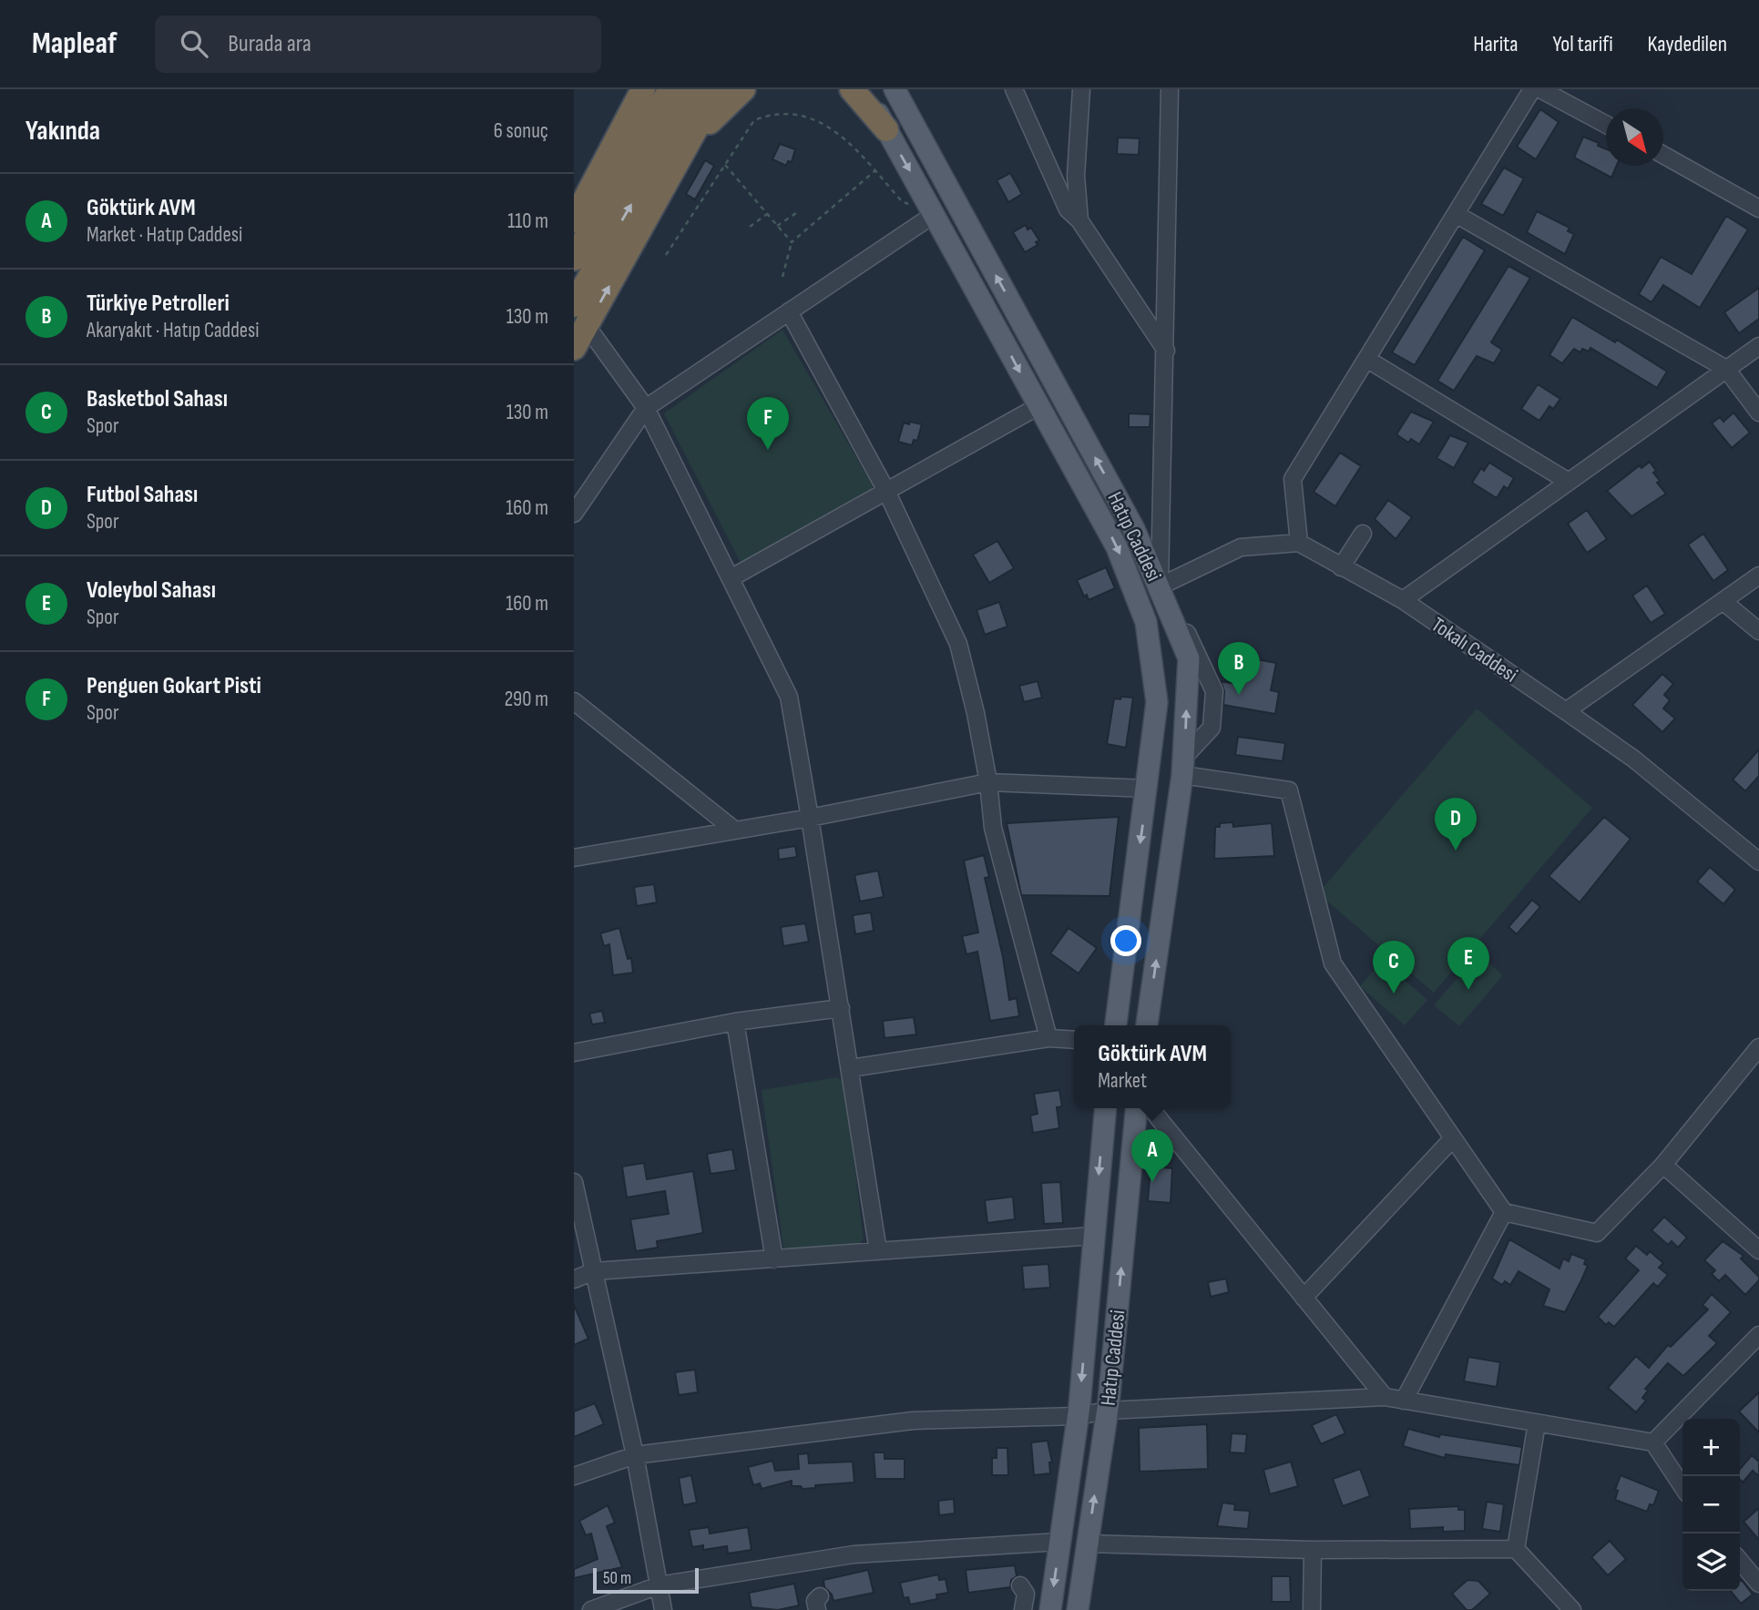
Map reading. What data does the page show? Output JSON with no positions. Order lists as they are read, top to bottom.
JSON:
{
  "streets": {
    "main road": ["Hatıp Caddesi"],
    "street": ["Tokalı Caddesi"]
  },
  "scale_bar": "50 m",
  "north": "bottom right",
  "page": {
    "header": "Mapleaf",
    "search": "Burada ara",
    "nav": ["Harita", "Yol tarifi", "Kaydedilen"],
    "heading": ["Yakında", "6 sonuç"],
    "list": [
      {
        "mark": "A",
        "name": "Göktürk AVM",
        "note": "Market · Hatıp Caddesi",
        "value": "110 m"
      },
      {
        "mark": "B",
        "name": "Türkiye Petrolleri",
        "note": "Akaryakıt · Hatıp Caddesi",
        "value": "130 m"
      },
      {
        "mark": "C",
        "name": "Basketbol Sahası",
        "note": "Spor",
        "value": "130 m"
      },
      {
        "mark": "D",
        "name": "Futbol Sahası",
        "note": "Spor",
        "value": "160 m"
      },
      {
        "mark": "E",
        "name": "Voleybol Sahası",
        "note": "Spor",
        "value": "160 m"
      },
      {
        "mark": "F",
        "name": "Penguen Gokart Pisti",
        "note": "Spor",
        "value": "290 m"
      }
    ],
    "pins": [
      "F",
      "B",
      "D",
      "E",
      "C",
      "A"
    ],
    "popup": ["Göktürk AVM", "Market"],
    "map_buttons": ["+", "−"],
    "scale": "50 m"
  }
}
